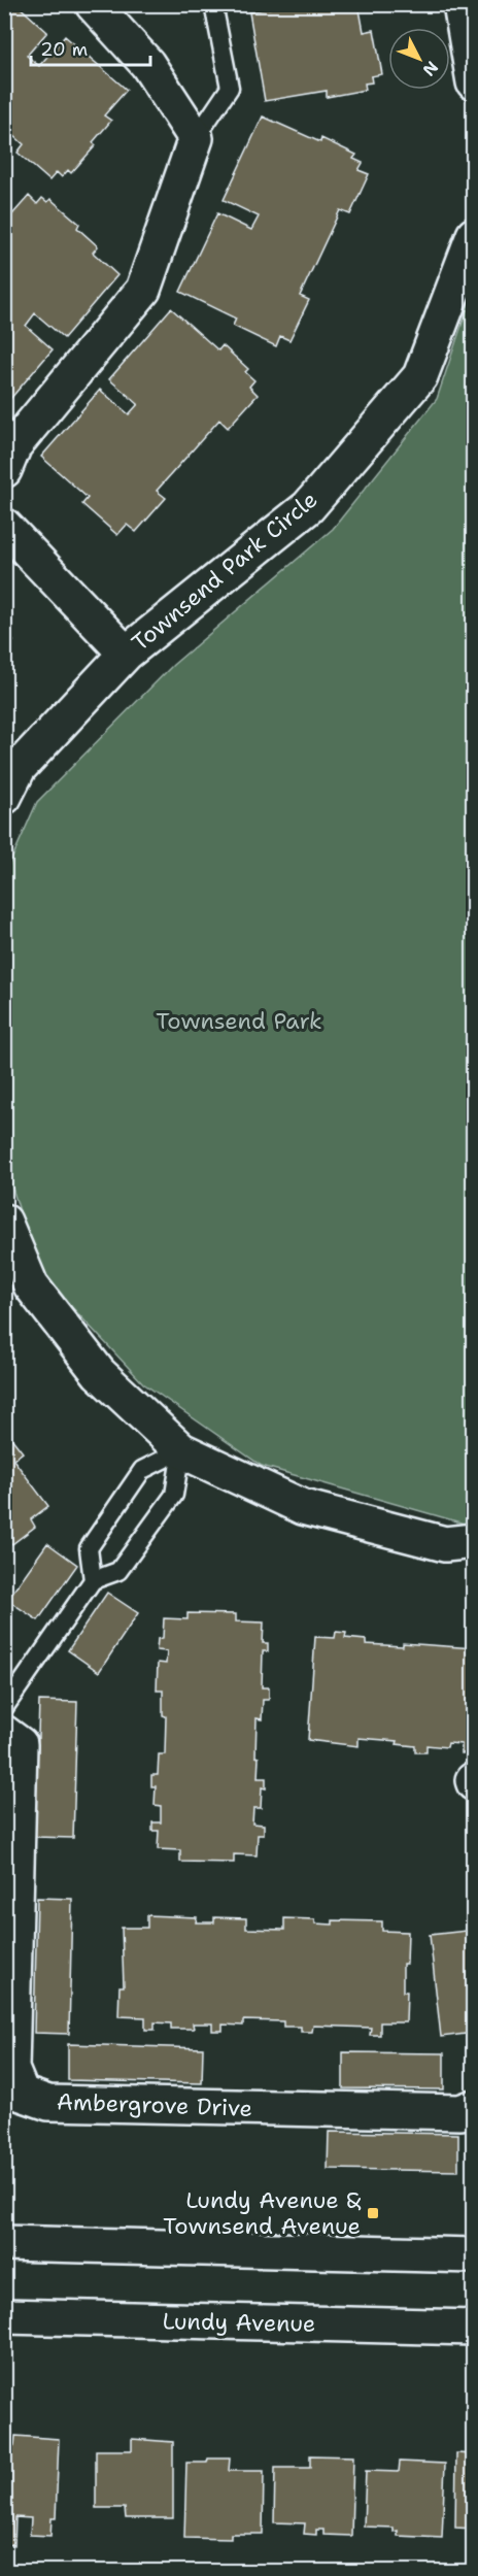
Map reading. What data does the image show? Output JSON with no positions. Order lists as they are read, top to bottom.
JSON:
{
  "streets": {
    "street": ["Townsend Park Circle", "Ambergrove Drive", "Lundy Avenue"]
  },
  "parks": ["Townsend Park"],
  "places": {
    "transit": ["Lundy Avenue & Townsend Avenue"]
  },
  "scale_bar": "20 m",
  "north": "bottom right"
}
